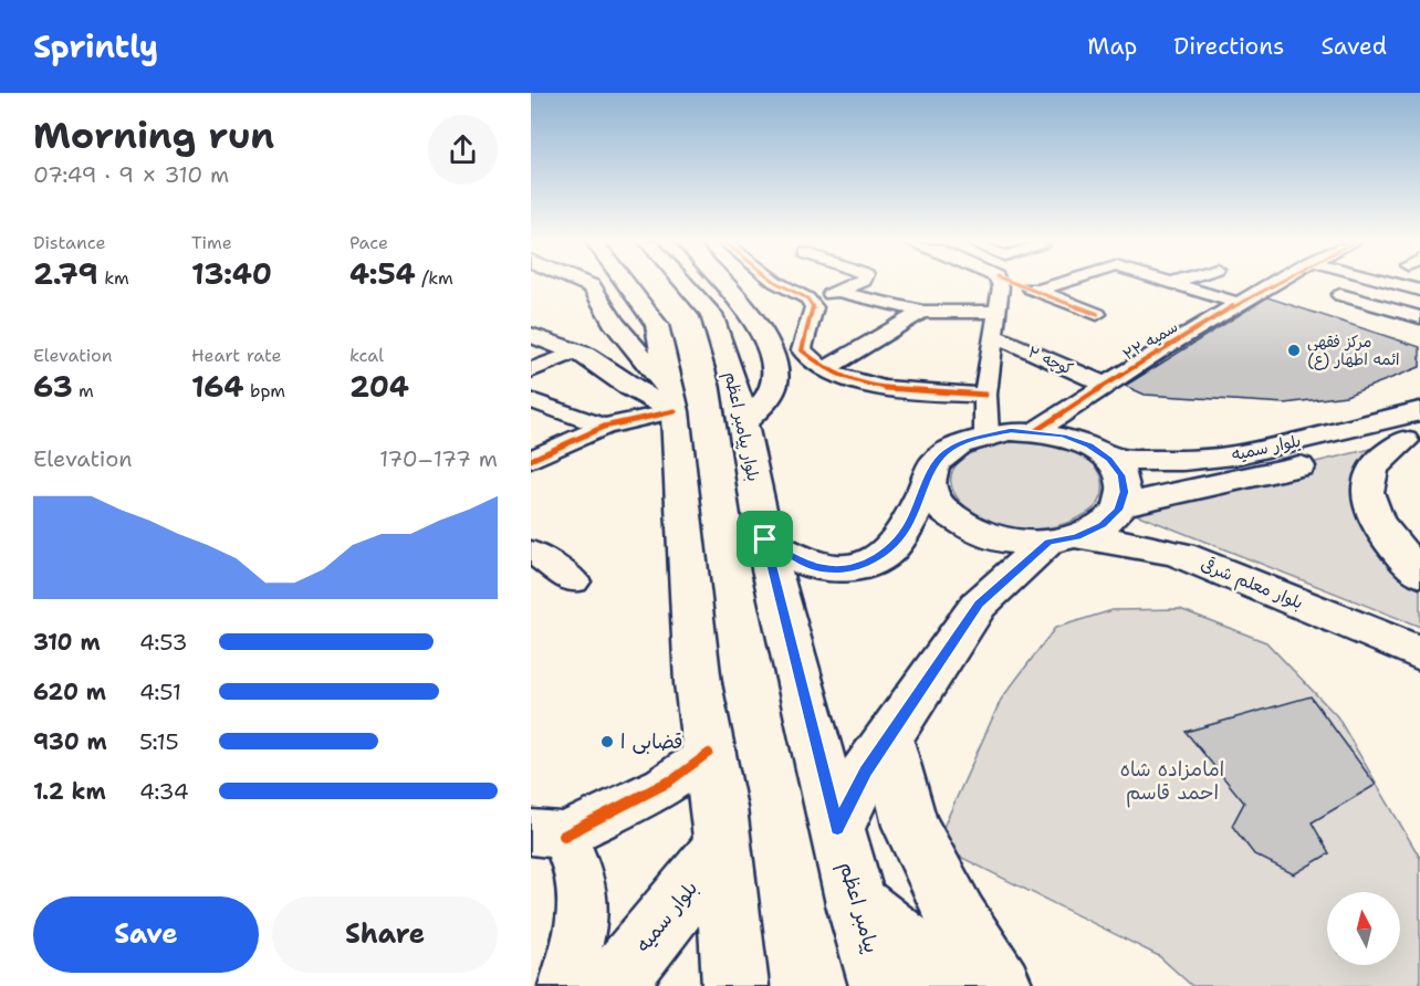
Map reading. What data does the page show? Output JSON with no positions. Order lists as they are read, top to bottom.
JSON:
{
  "streets": {
    "main road": [
      "بلوار پیامبر اعظم",
      "بلوار سمیه",
      "بلوار معلم شرقی",
      "پیامبر اعظم"
    ],
    "street": ["سمیه ۲۲", "کوچه ۲"]
  },
  "crossings": [
    ["سمیه ۲۲", "کوچه ۲"],
    ["سمیه ۲۲", "بلوار سمیه"],
    ["سمیه ۲۲", "بلوار معلم شرقی"],
    ["بلوار پیامبر اعظم", "پیامبر اعظم"],
    ["بلوار سمیه", "بلوار معلم شرقی"]
  ],
  "parks": ["امامزاده شاه احمد قاسم"],
  "places": ["مرکز فقهی ائمه اطهار (ع)", "قضابی ا"],
  "north": "top",
  "page": {
    "header": "Sprintly",
    "nav": ["Map", "Directions", "Saved"],
    "heading": ["Morning run", "07:49 · 9 × 310 m"],
    "stats": [
      ["Distance", "2.79 km"],
      ["Time", "13:40"],
      ["Pace", "4:54 /km"],
      ["Elevation", "63 m"],
      ["Heart rate", "164 bpm"],
      ["kcal", "204"]
    ],
    "chart": ["Elevation", "170–177 m"],
    "list": [
      {
        "name": "310 m",
        "note": "4:53"
      },
      {
        "name": "620 m",
        "note": "4:51"
      },
      {
        "name": "930 m",
        "note": "5:15"
      },
      {
        "name": "1.2 km",
        "note": "4:34"
      }
    ],
    "buttons": ["Save", "Share"]
  }
}
